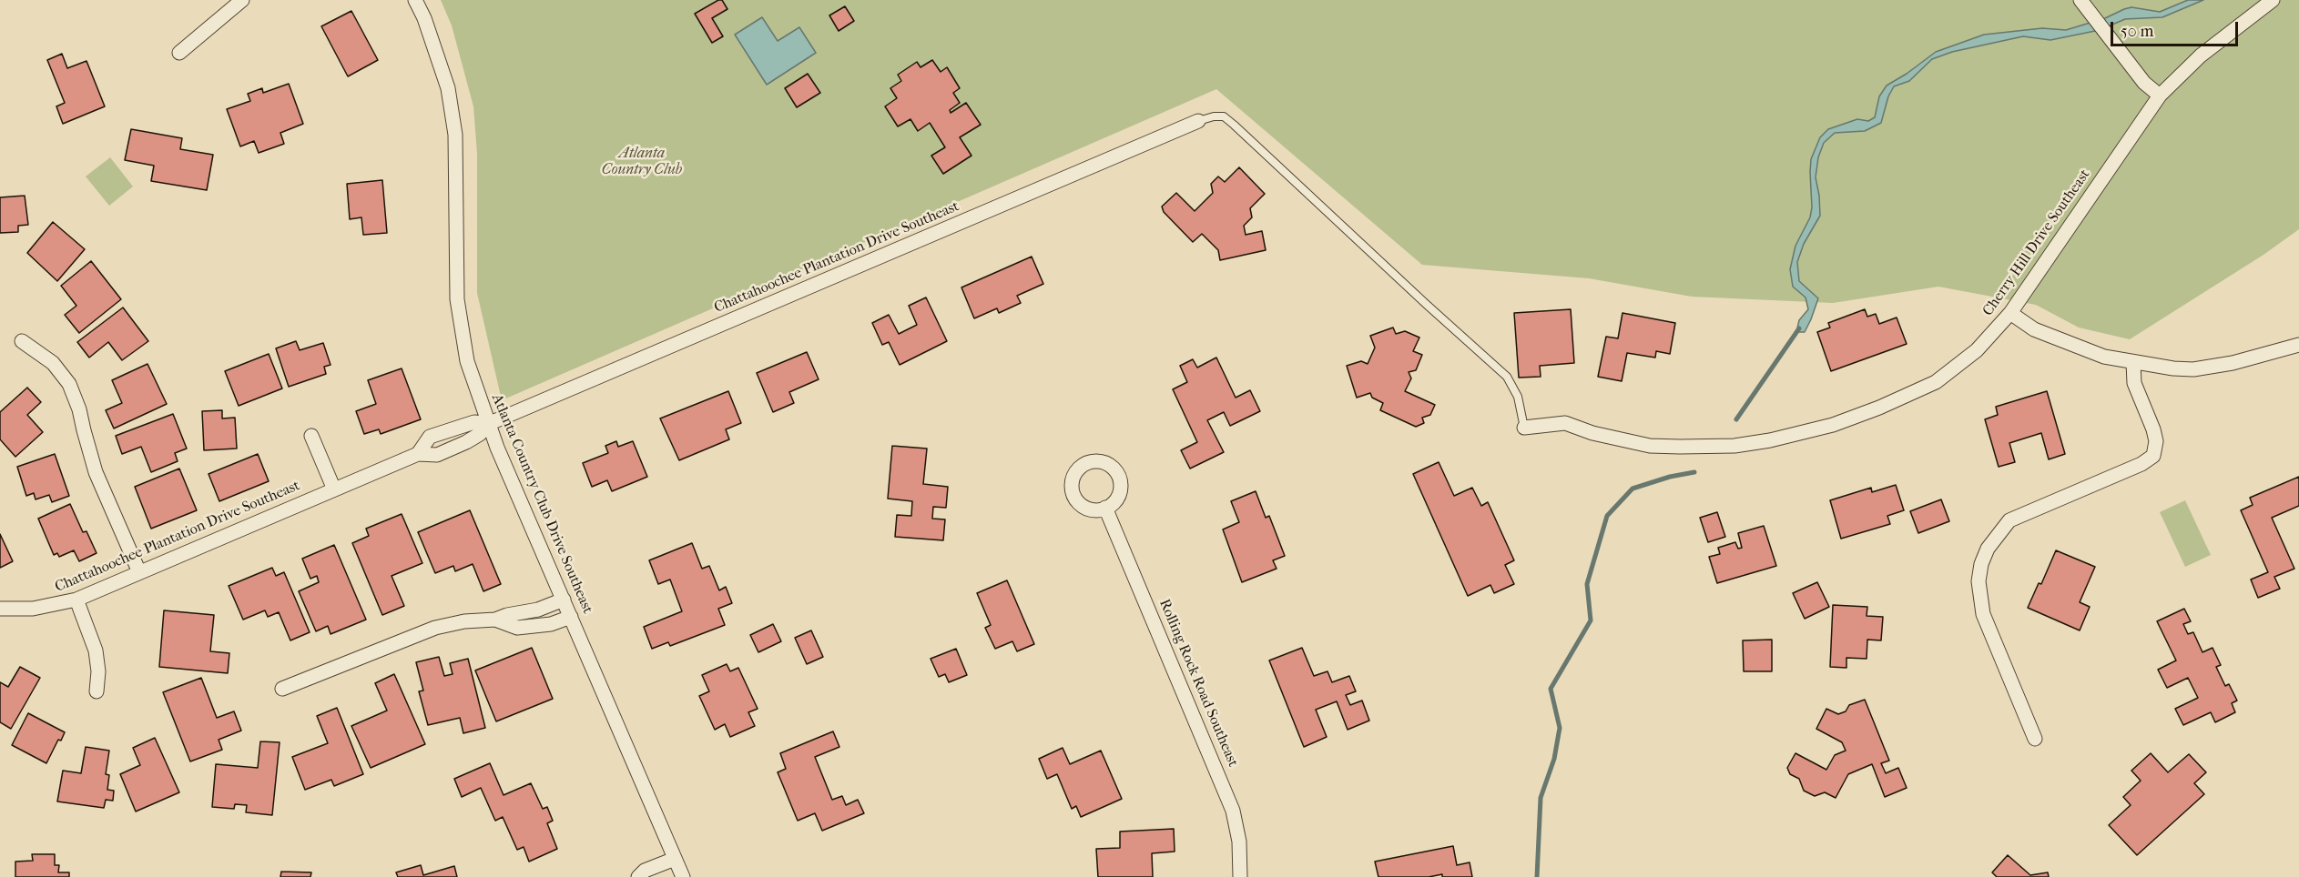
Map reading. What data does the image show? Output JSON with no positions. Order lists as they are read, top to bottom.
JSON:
{
  "streets": {
    "street": [
      "Cherry Hill Drive Southeast",
      "Chattahoochee Plantation Drive Southeast",
      "Atlanta Country Club Drive Southeast",
      "Rolling Rock Road Southeast"
    ]
  },
  "crossings": [
    ["Chattahoochee Plantation Drive Southeast", "Atlanta Country Club Drive Southeast"]
  ],
  "parks": ["Atlanta Country Club"],
  "scale_bar": "50 m"
}
